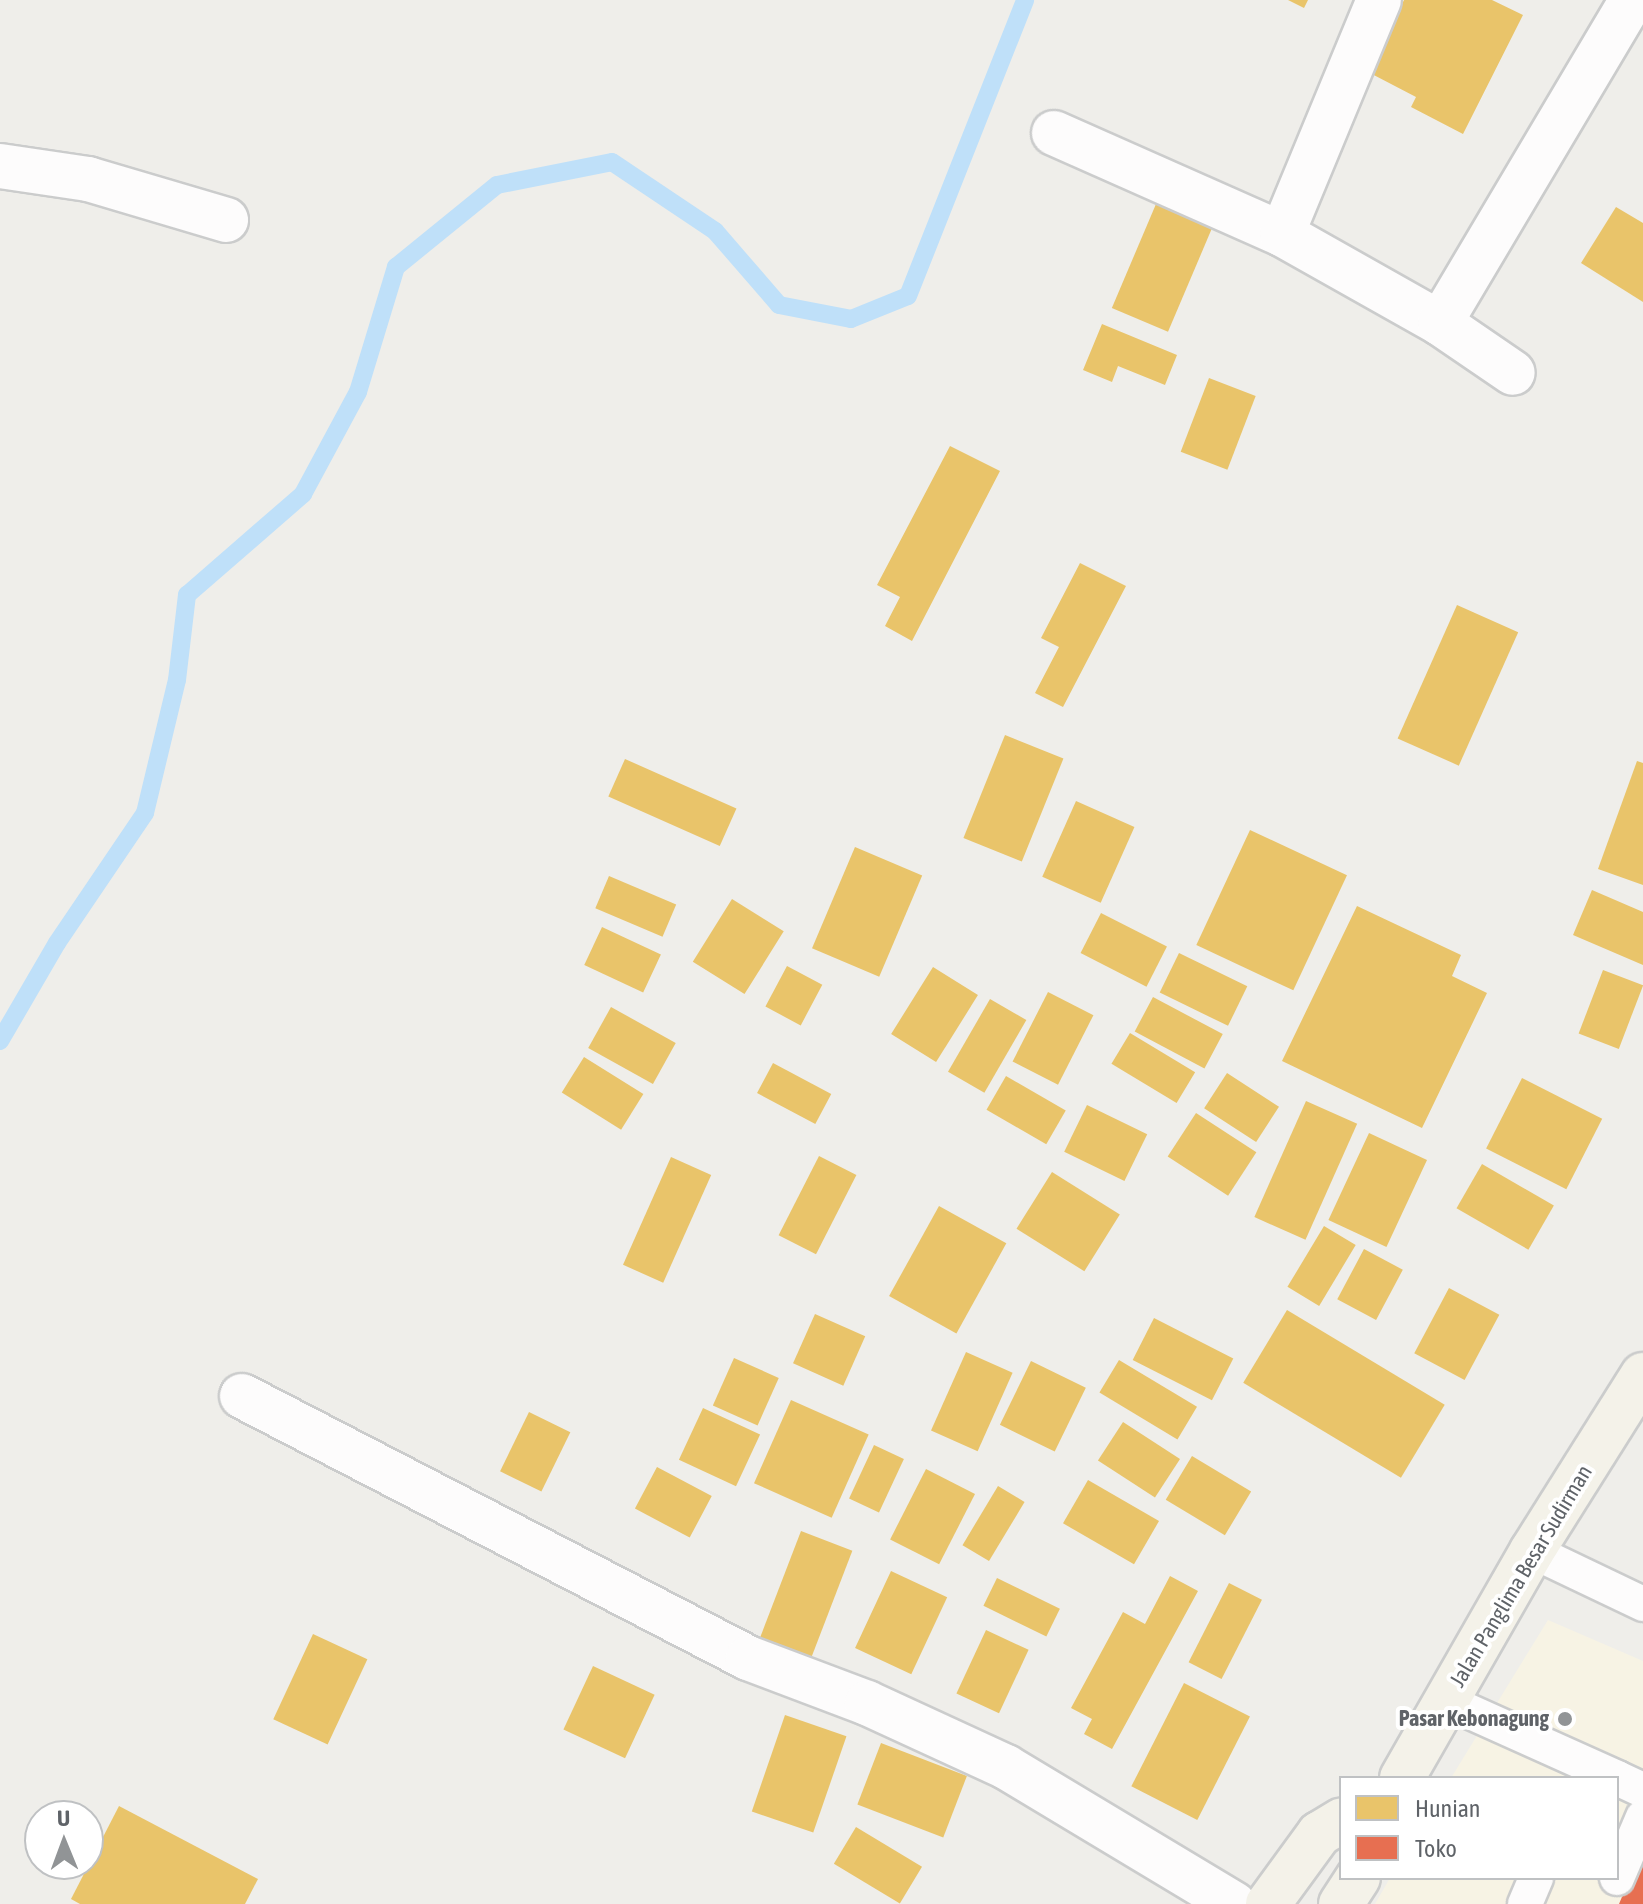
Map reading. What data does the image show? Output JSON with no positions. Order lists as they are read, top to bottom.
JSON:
{
  "streets": {
    "main road": ["Jalan Panglima Besar Sudirman"]
  },
  "places": ["Pasar Kebonagung"],
  "legend": ["Hunian", "Toko"],
  "north": "top"
}
